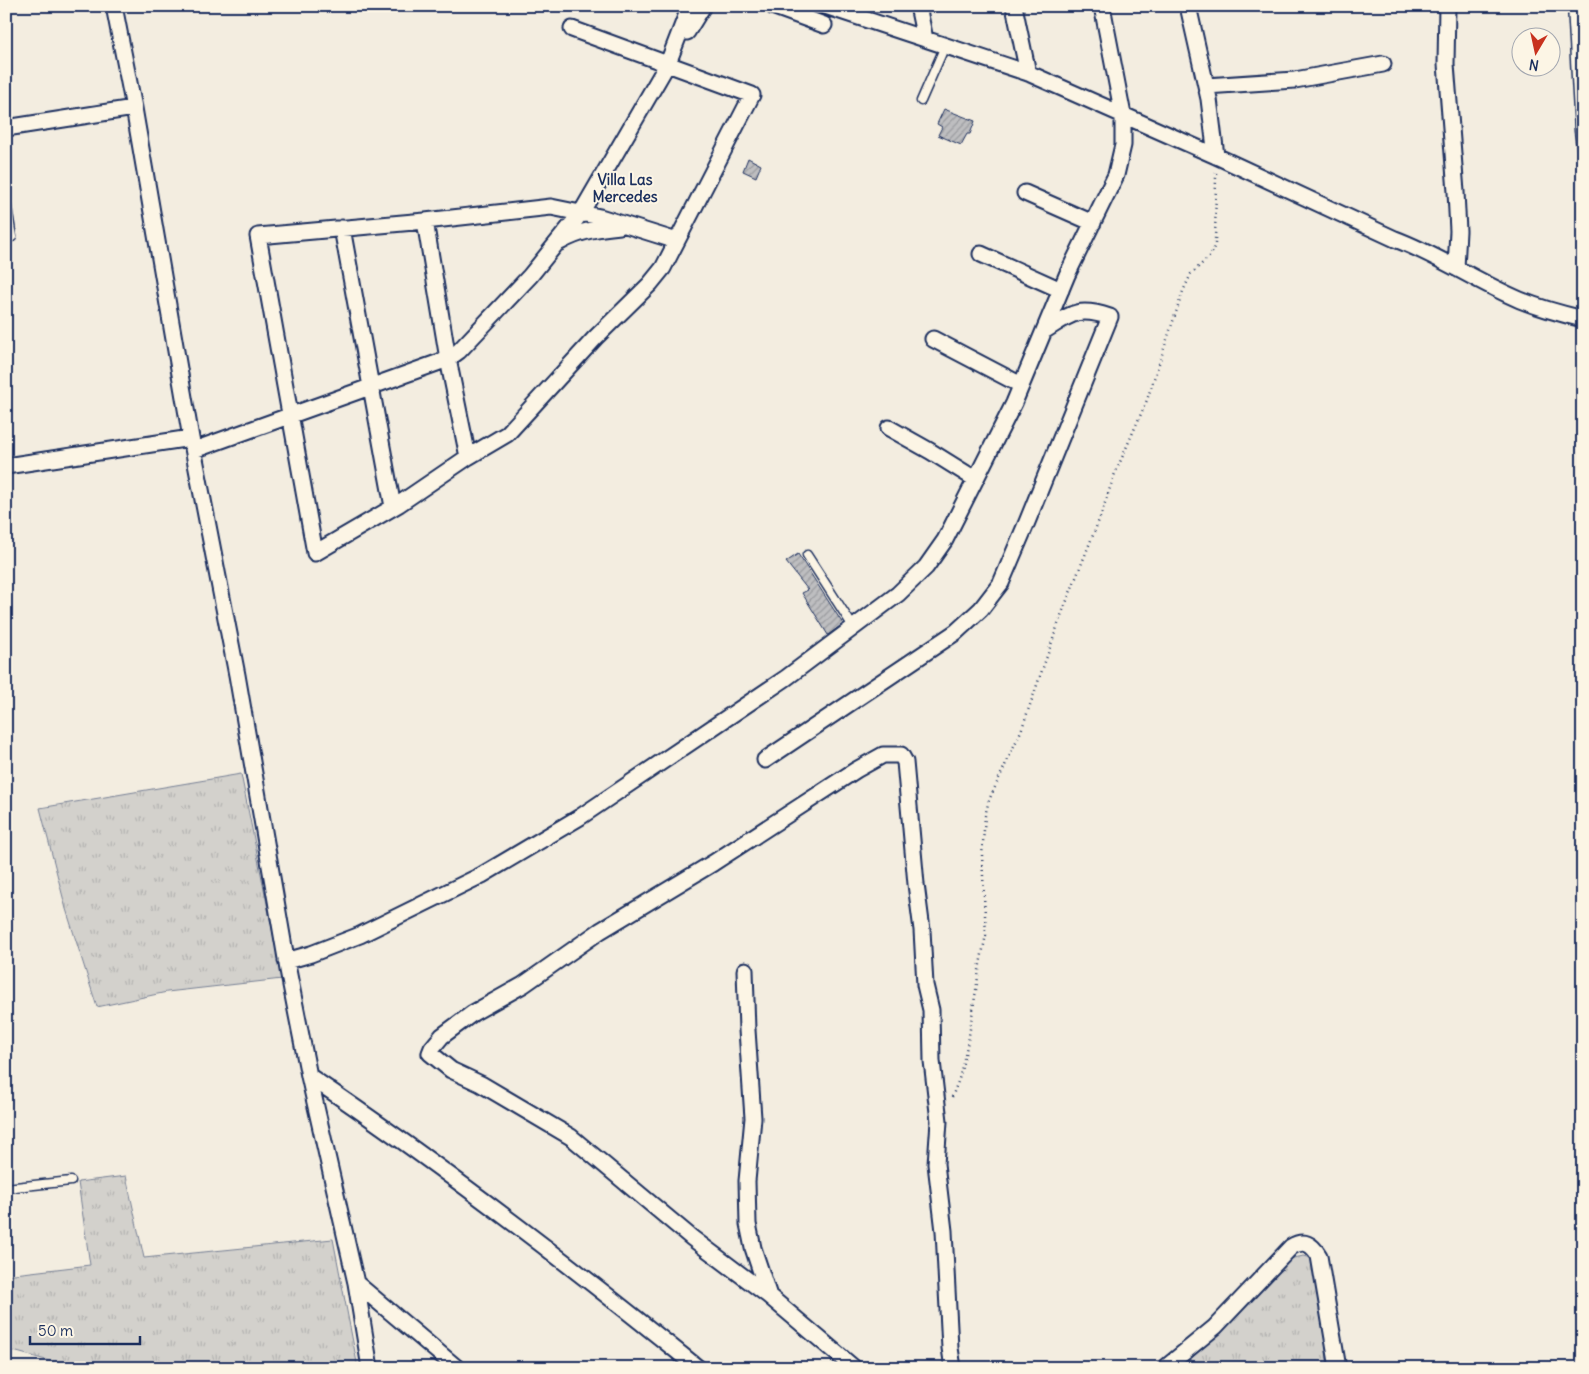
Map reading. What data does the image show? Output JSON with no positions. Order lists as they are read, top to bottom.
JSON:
{
  "districts": ["Villa Las Mercedes"],
  "scale_bar": "50 m",
  "north": "bottom"
}
